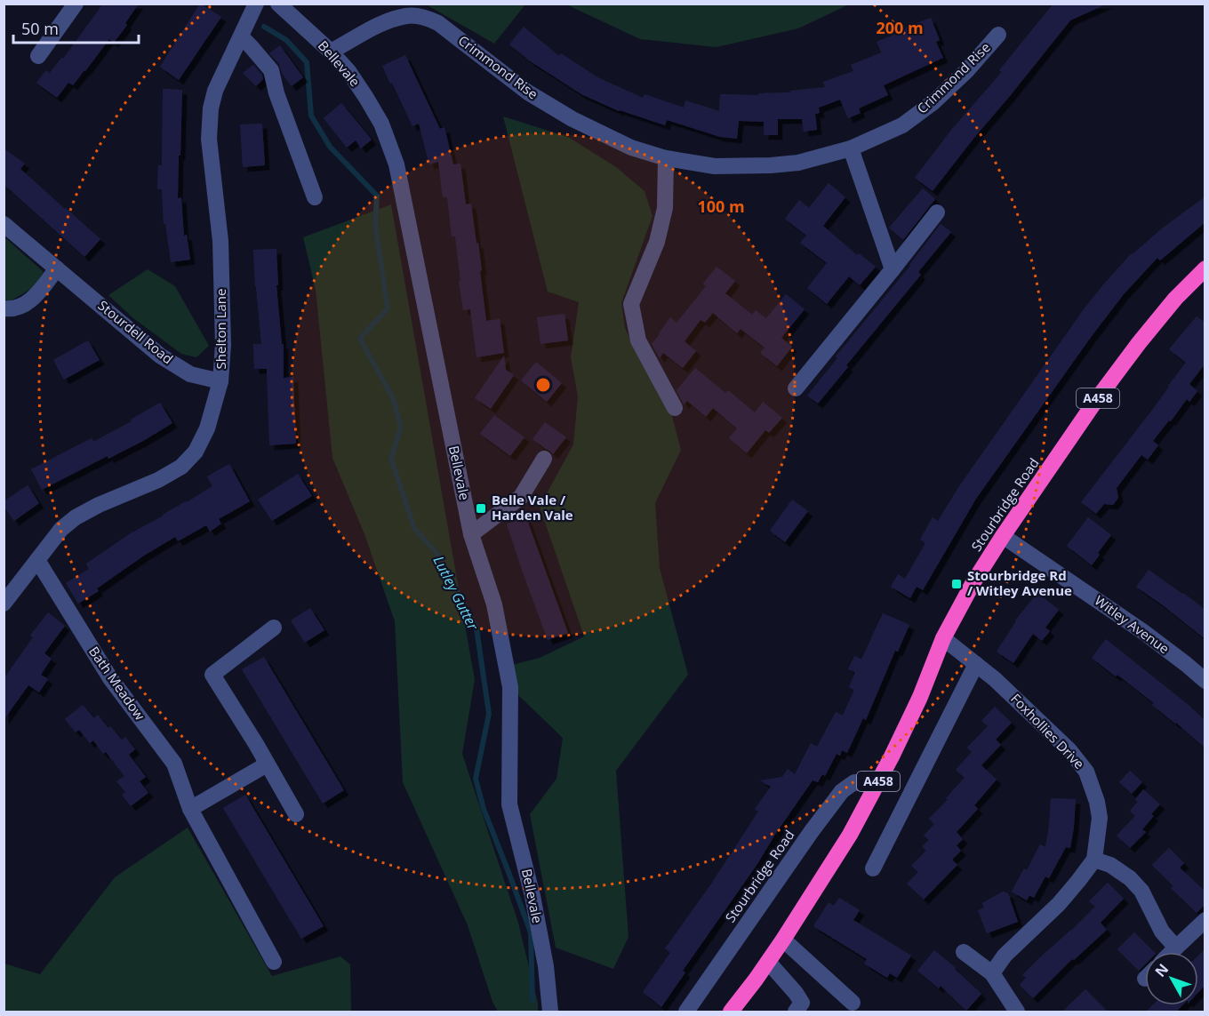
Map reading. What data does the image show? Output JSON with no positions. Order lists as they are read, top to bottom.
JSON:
{
  "streets": {
    "highway": ["A458", "Stourbridge Road"],
    "street": [
      "Bellevale",
      "Crimmond Rise",
      "Shelton Lane",
      "Stourdell Road",
      "Witley Avenue",
      "Bath Meadow",
      "Foxhollies Drive"
    ]
  },
  "crossings": [
    ["Bellevale", "Crimmond Rise"],
    ["Shelton Lane", "Stourdell Road"],
    ["Shelton Lane", "Bath Meadow"],
    ["Stourbridge Road", "Witley Avenue"],
    ["Stourbridge Road", "Foxhollies Drive"]
  ],
  "water": ["Lutley Gutter"],
  "places": {
    "transit": ["Belle Vale / Harden Vale", "Stourbridge Rd / Witley Avenue"]
  },
  "scale_bar": "50 m",
  "north": "top left",
  "rings": ["200 m", "100 m"]
}
